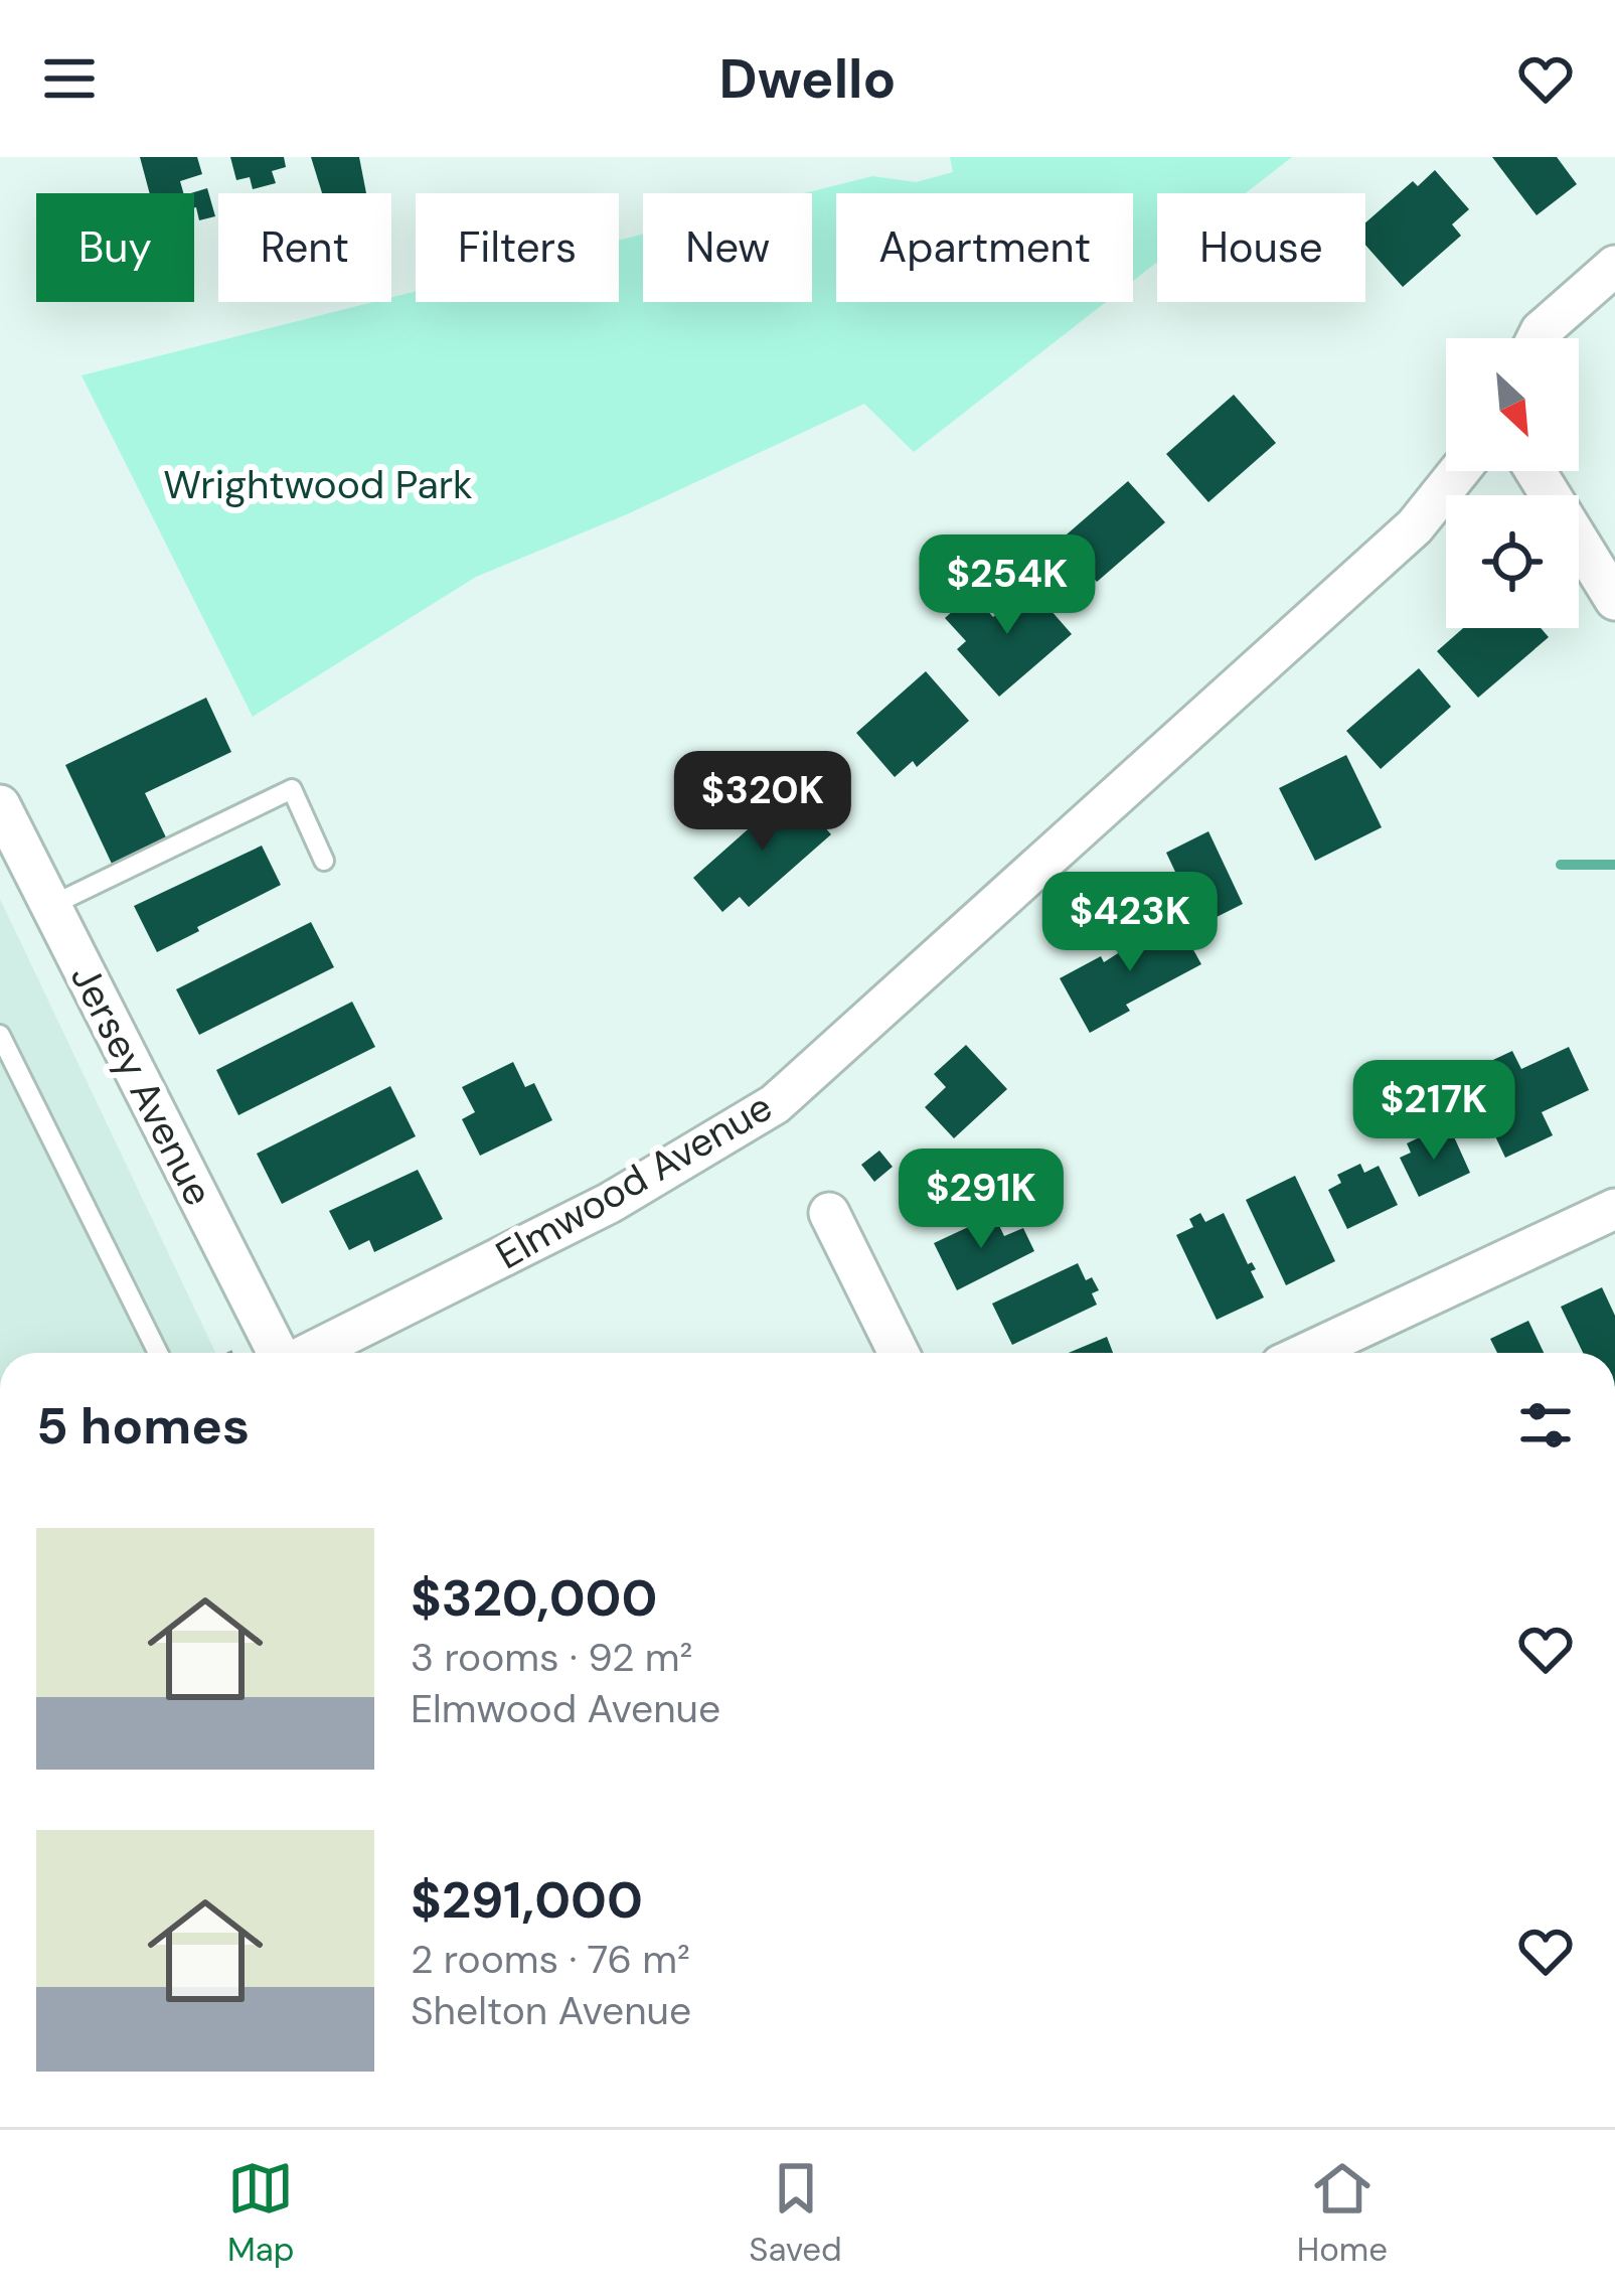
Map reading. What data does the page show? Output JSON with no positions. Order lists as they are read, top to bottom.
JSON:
{
  "streets": {
    "street": ["Jersey Avenue", "Elmwood Avenue"]
  },
  "parks": ["Wrightwood Park"],
  "north": "bottom right",
  "page": {
    "header": "Dwello",
    "chip": [
      "Buy",
      "Rent",
      "Filters",
      "New",
      "Apartment",
      "House"
    ],
    "price": [
      "$254K",
      "$320K",
      "$423K",
      "$217K",
      "$291K"
    ],
    "heading": "5 homes",
    "list": [
      {
        "name": "$320,000",
        "note": "3 rooms · 92 m² · Elmwood Avenue"
      },
      {
        "name": "$291,000",
        "note": "2 rooms · 76 m² · Shelton Avenue"
      }
    ],
    "tabs": ["Map", "Saved", "Home"]
  }
}
